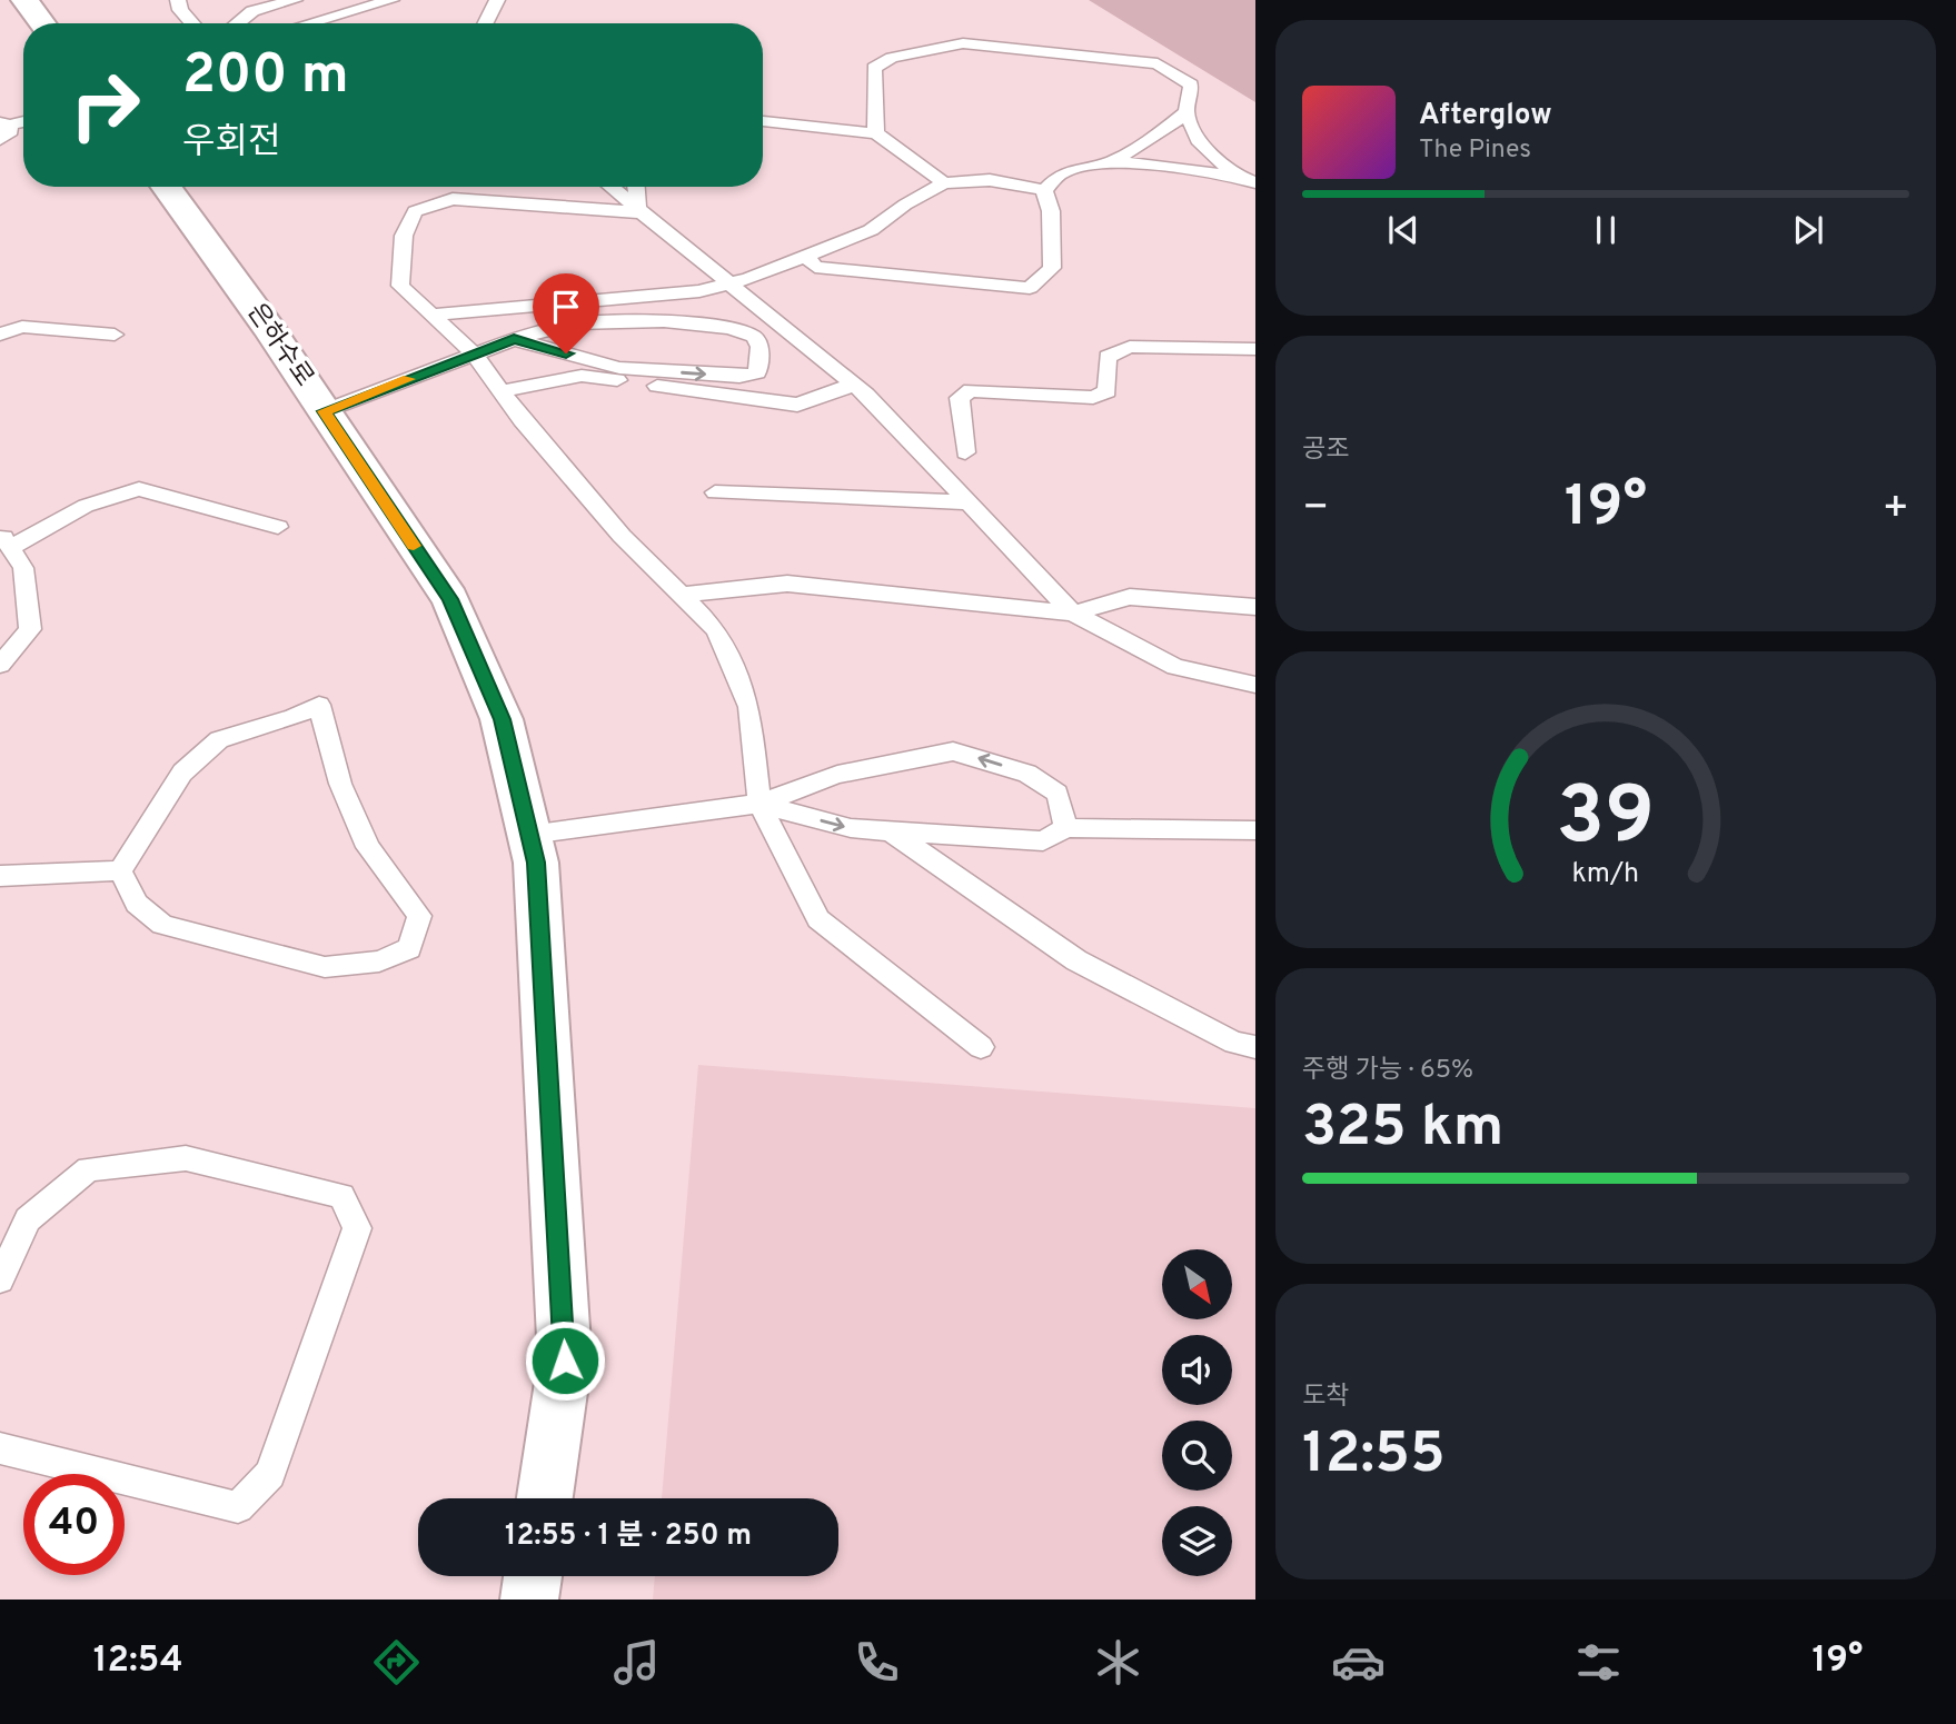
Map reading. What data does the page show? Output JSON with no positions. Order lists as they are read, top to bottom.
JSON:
{
  "streets": {
    "street": ["은하수로"]
  },
  "north": "bottom right",
  "page": {
    "turn": ["200 m", "우회전"],
    "song": ["Afterglow", "The Pines"],
    "tile": [
      "공조",
      ["주행 가능 · 65%", "325 km"],
      ["도착", "12:55"]
    ],
    "heat": ["−", "19°", "+"],
    "limit": "40",
    "trip": "12:55 · 1 분 · 250 m",
    "tabs": ["12:54", "19°"],
    "gauge": ["39", "km/h"]
  }
}
